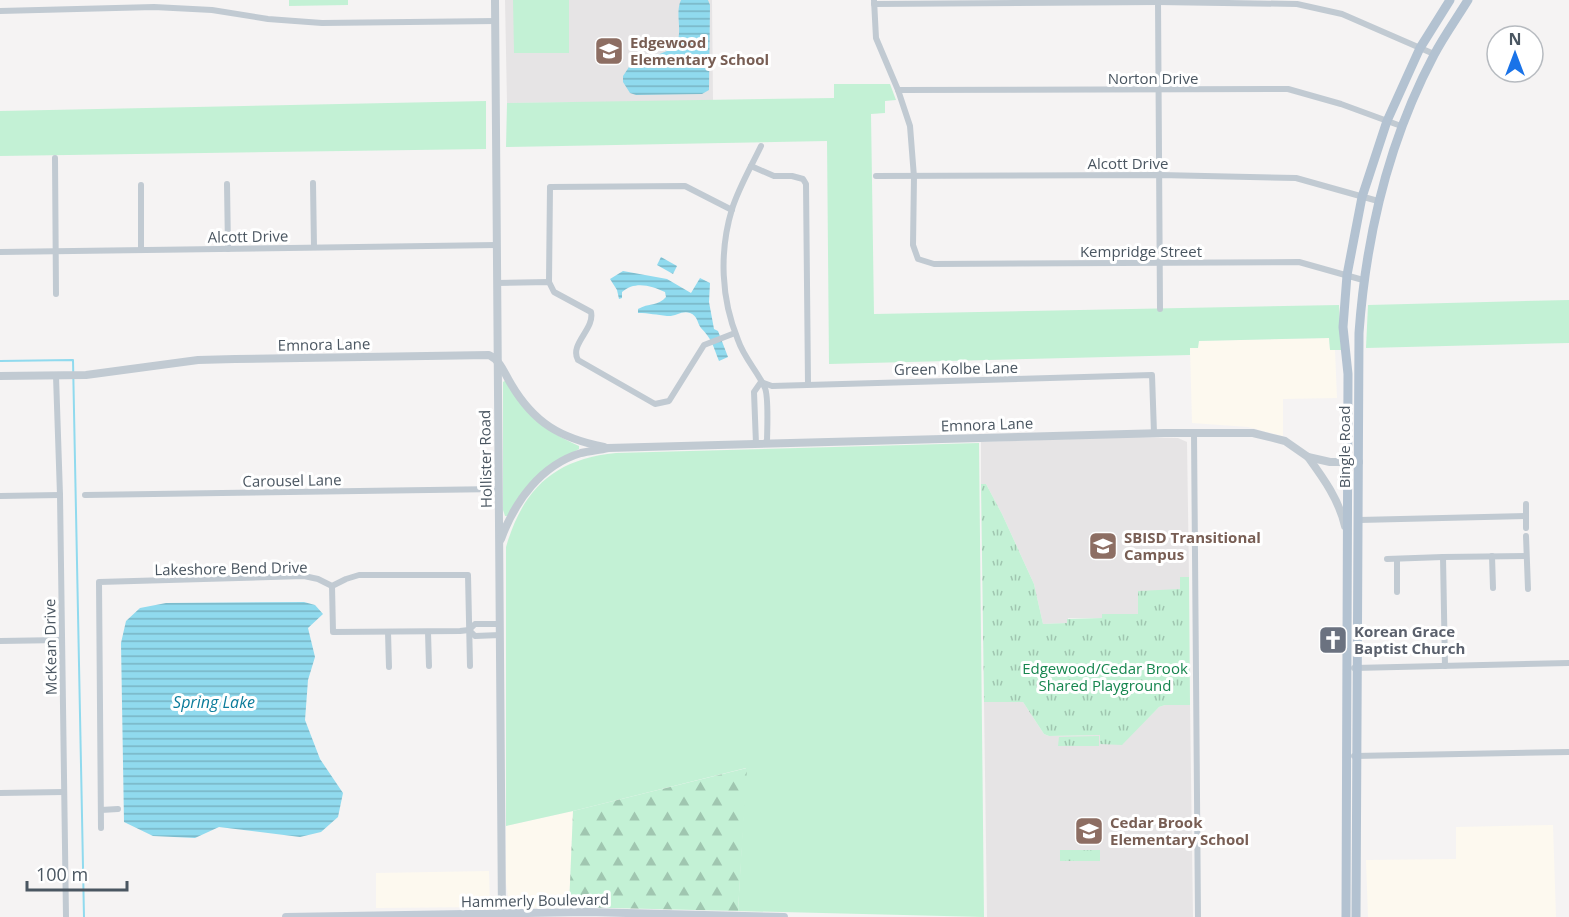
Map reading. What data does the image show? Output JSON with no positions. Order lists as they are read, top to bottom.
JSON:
{
  "streets": {
    "main road": ["Bingle Road", "Hammerly Boulevard"],
    "street": [
      "Norton Drive",
      "Alcott Drive",
      "Kempridge Street",
      "Emnora Lane",
      "Green Kolbe Lane",
      "Hollister Road",
      "Carousel Lane",
      "Lakeshore Bend Drive",
      "McKean Drive"
    ]
  },
  "crossings": [
    ["Norton Drive", "Bingle Road"],
    ["Alcott Drive", "Kempridge Street"],
    ["Alcott Drive", "Bingle Road"],
    ["Alcott Drive", "Hollister Road"],
    ["Kempridge Street", "Bingle Road"],
    ["Emnora Lane", "Green Kolbe Lane"],
    ["Emnora Lane", "Bingle Road"],
    ["Emnora Lane", "Hollister Road"],
    ["Emnora Lane", "McKean Drive"],
    ["Hollister Road", "Carousel Lane"],
    ["Hollister Road", "Hammerly Boulevard"]
  ],
  "water": ["Spring Lake"],
  "parks": ["Edgewood/Cedar Brook Shared Playground"],
  "places": {
    "school or university": ["Edgewood Elementary School", "SBISD Transitional Campus", "Cedar Brook Elementary School"],
    "church": ["Korean Grace Baptist Church"]
  },
  "scale_bar": "100 m",
  "north": "top"
}
